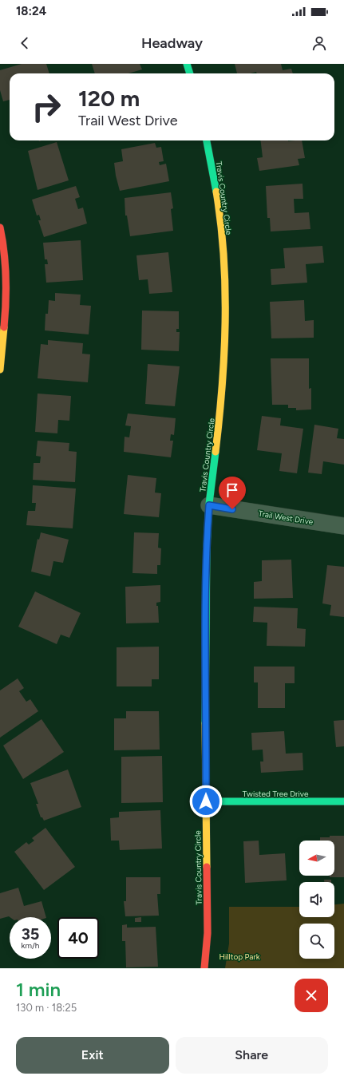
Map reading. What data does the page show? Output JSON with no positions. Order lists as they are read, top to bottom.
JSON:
{
  "streets": {
    "street": ["Travis Country Circle", "Trail West Drive", "Twisted Tree Drive"]
  },
  "crossings": [
    ["Travis Country Circle", "Trail West Drive"],
    ["Travis Country Circle", "Twisted Tree Drive"]
  ],
  "parks": ["Hilltop Park"],
  "north": "left",
  "page": {
    "status": "18:24",
    "header": "Headway",
    "turn": ["120 m", "Trail West Drive"],
    "speed": "35 km/h",
    "limit": "40",
    "heading": ["1 min", "130 m · 18:25"],
    "buttons": ["Exit", "Share"]
  }
}
